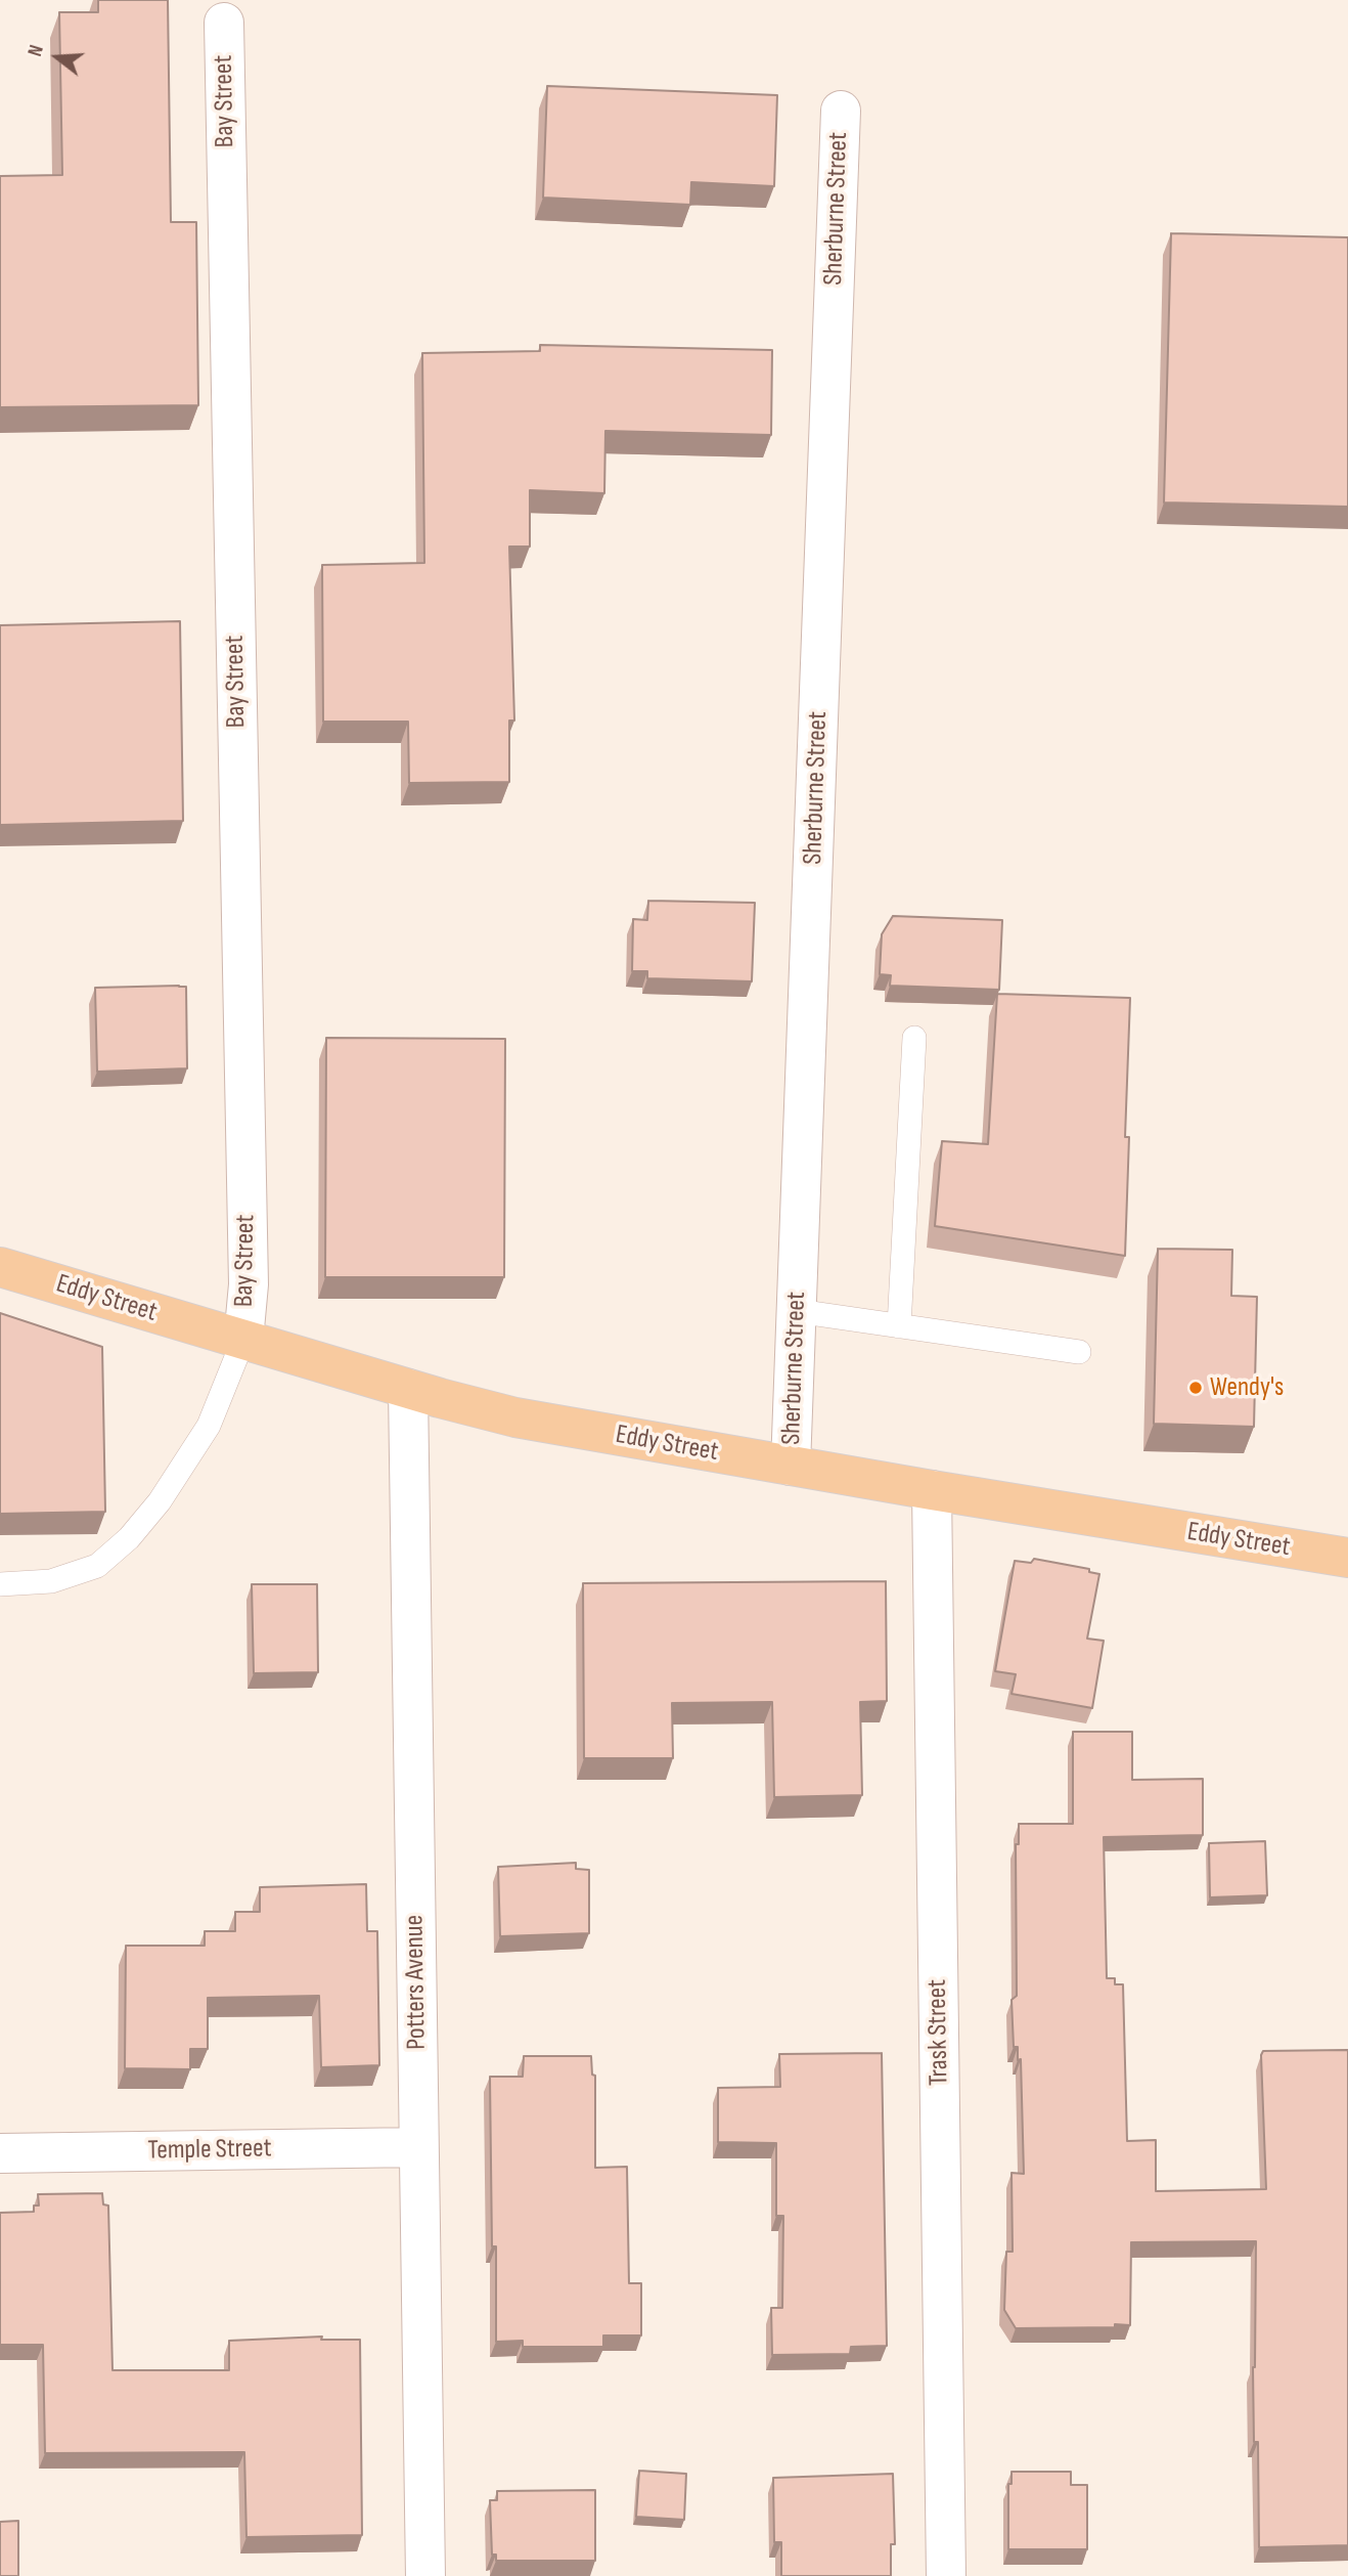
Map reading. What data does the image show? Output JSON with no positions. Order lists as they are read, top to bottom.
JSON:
{
  "streets": {
    "main road": ["Eddy Street"],
    "street": [
      "Bay Street",
      "Sherburne Street",
      "Potters Avenue",
      "Trask Street",
      "Temple Street"
    ]
  },
  "crossings": [
    ["Bay Street", "Eddy Street"],
    ["Sherburne Street", "Eddy Street"],
    ["Eddy Street", "Potters Avenue"],
    ["Eddy Street", "Trask Street"],
    ["Potters Avenue", "Temple Street"]
  ],
  "places": ["Wendy's"],
  "north": "left"
}
